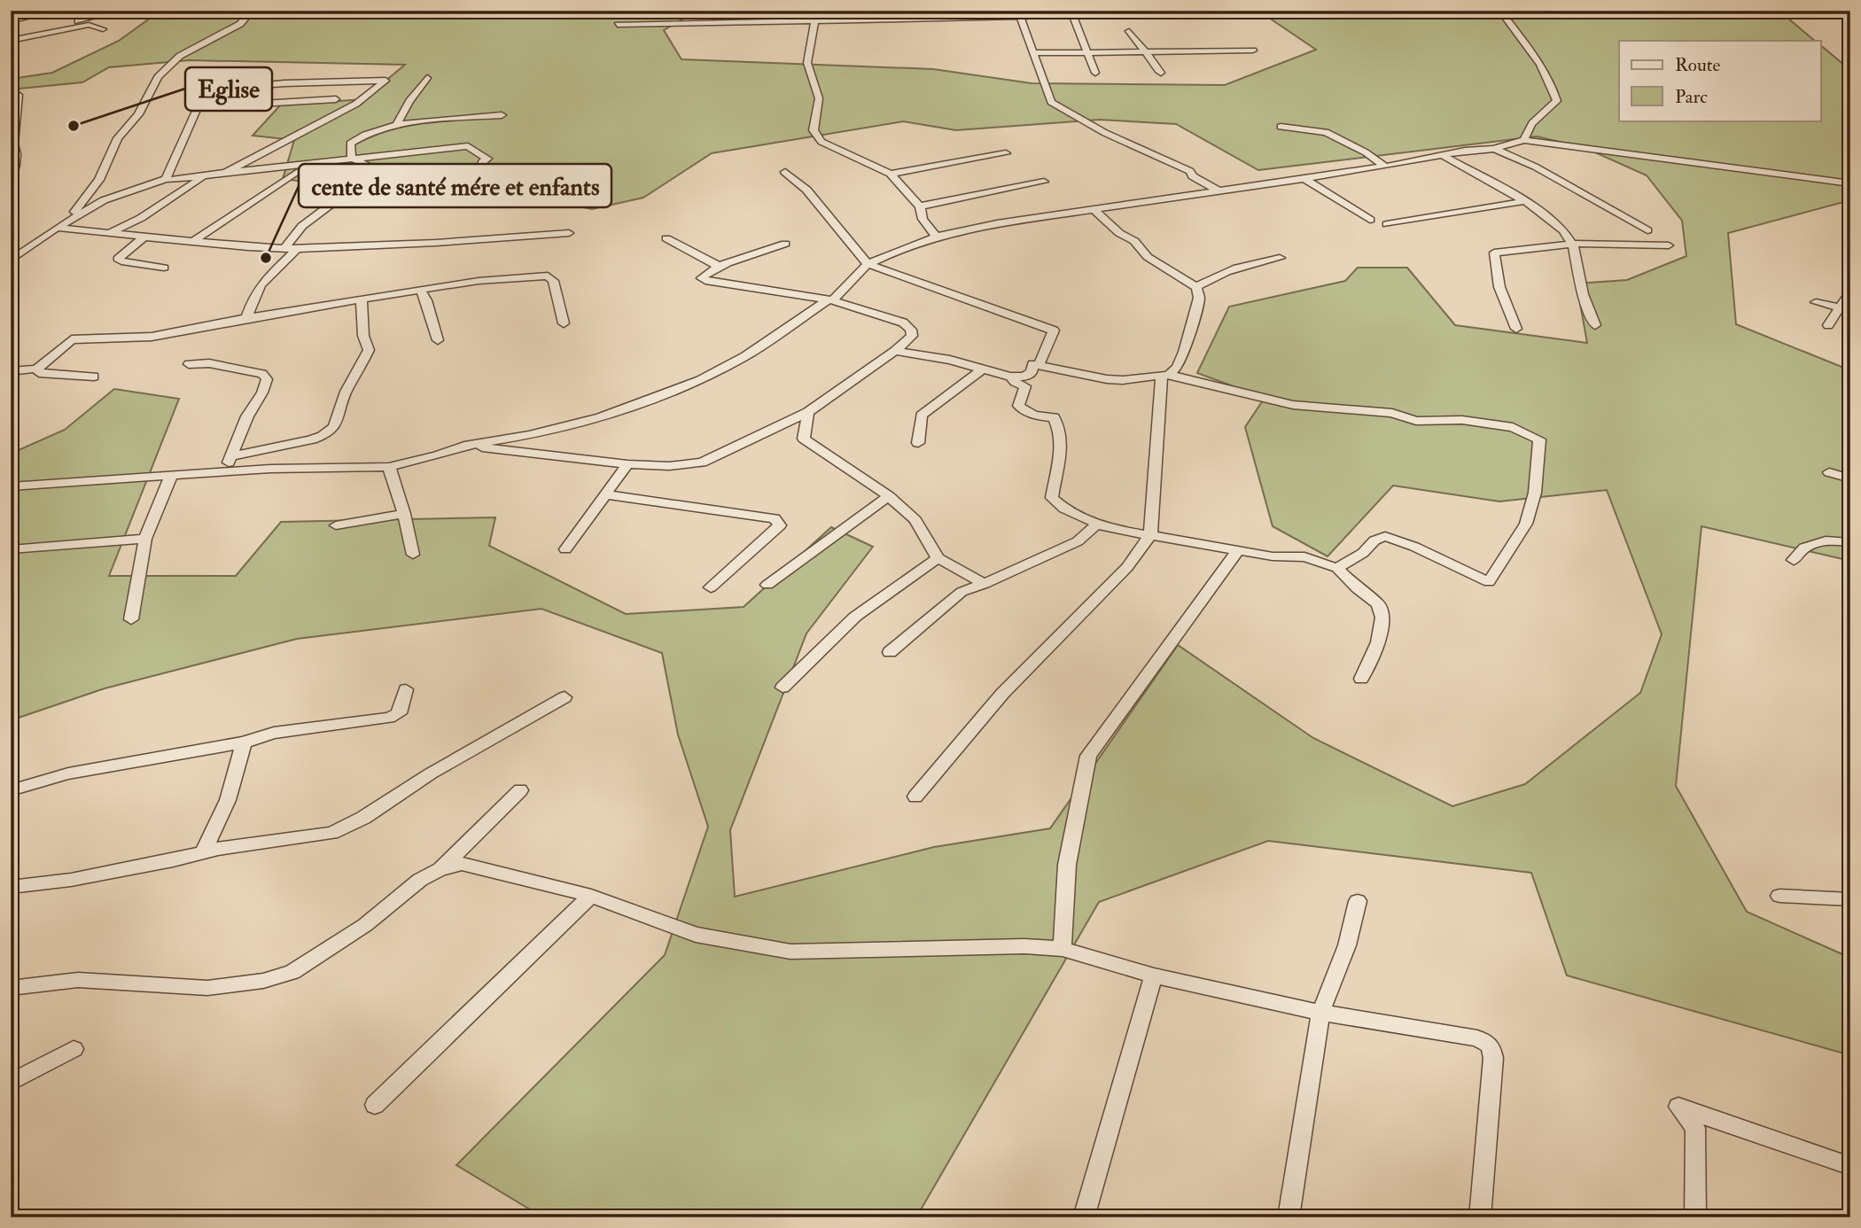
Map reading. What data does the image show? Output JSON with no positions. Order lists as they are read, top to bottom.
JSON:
{
  "places": ["Eglise", "cente de santé mére et enfants"],
  "legend": ["Route", "Parc"]
}
